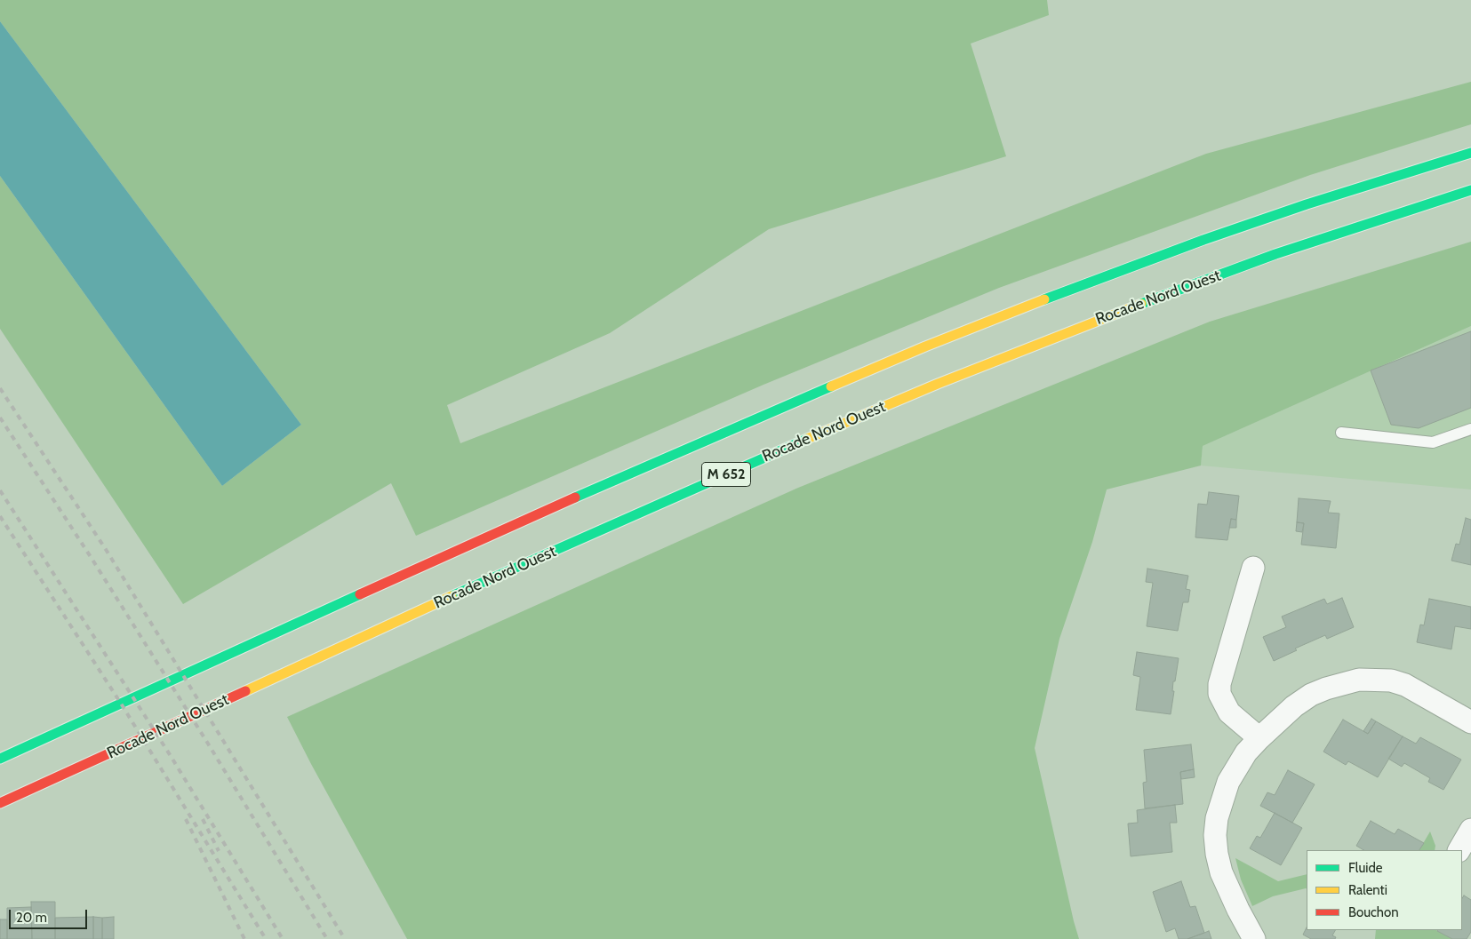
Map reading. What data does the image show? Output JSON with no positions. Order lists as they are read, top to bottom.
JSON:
{
  "streets": {
    "highway": ["Rocade Nord Ouest", "M 652"]
  },
  "legend": ["Fluide", "Ralenti", "Bouchon"],
  "scale_bar": "20 m"
}
